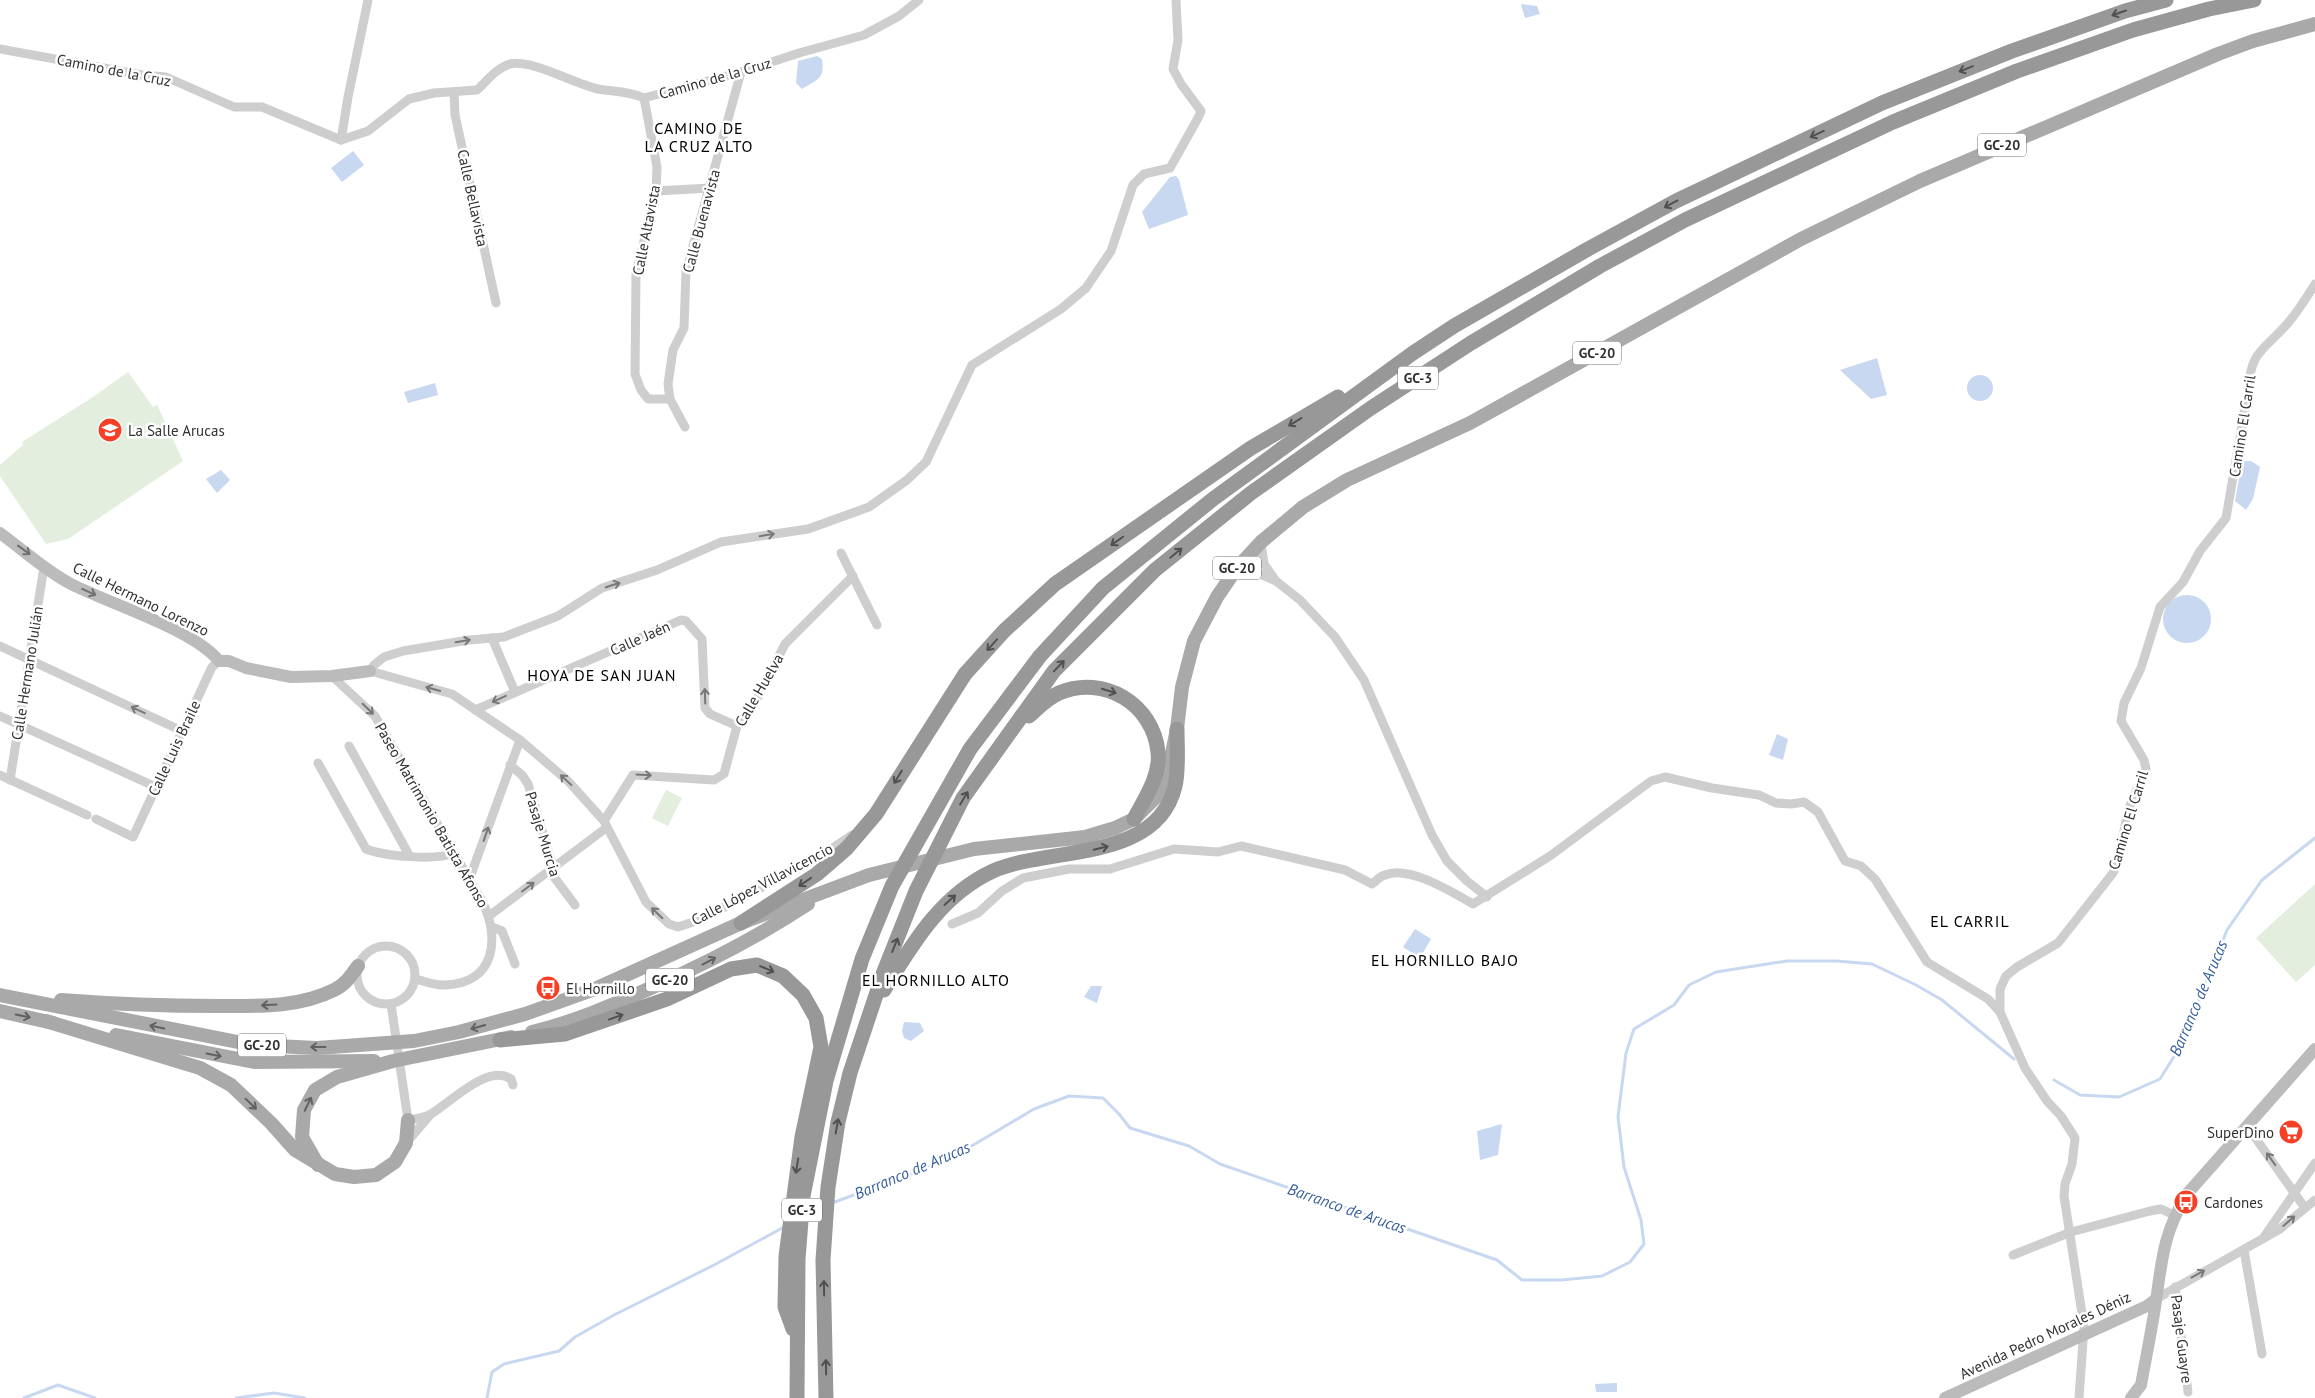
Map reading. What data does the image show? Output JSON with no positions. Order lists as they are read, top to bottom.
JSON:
{
  "streets": {
    "highway": ["GC-3"],
    "main road": ["GC-20"],
    "street": [
      "Camino de la Cruz",
      "Calle Bellavista",
      "Calle Buenavista",
      "Calle Altavista",
      "Camino El Carril",
      "Calle Hermano Lorenzo",
      "Calle Jaén",
      "Calle Hermano Julián",
      "Calle Huelva",
      "Calle Luis Braile",
      "Paseo Matrimonio Batista Afonso",
      "Pasaje Murcia",
      "Calle López Villavicencio",
      "Avenida Pedro Morales Déniz",
      "Pasaje Guayre"
    ]
  },
  "crossings": [
    ["Camino de la Cruz", "Calle Bellavista"],
    ["Camino de la Cruz", "Calle Buenavista"],
    ["Camino de la Cruz", "Calle Altavista"],
    ["Calle Buenavista", "Calle Altavista"],
    ["Calle Hermano Lorenzo", "Calle Hermano Julián"],
    ["Calle Hermano Lorenzo", "Calle Luis Braile"],
    ["Calle Jaén", "Calle Huelva"],
    ["Calle Jaén", "Calle López Villavicencio"],
    ["Calle Huelva", "Calle López Villavicencio"]
  ],
  "one_way": ["Calle Huelva", "Calle López Villavicencio"],
  "districts": [
    "CAMINO DE LA CRUZ ALTO",
    "HOYA DE SAN JUAN",
    "EL CARRIL",
    "EL HORNILLO BAJO",
    "EL HORNILLO ALTO"
  ],
  "water": ["Barranco de Arucas"],
  "places": {
    "school or university": ["La Salle Arucas"],
    "bus stop": ["El Hornillo", "Cardones"],
    "supermarket": ["SuperDino"]
  }
}
